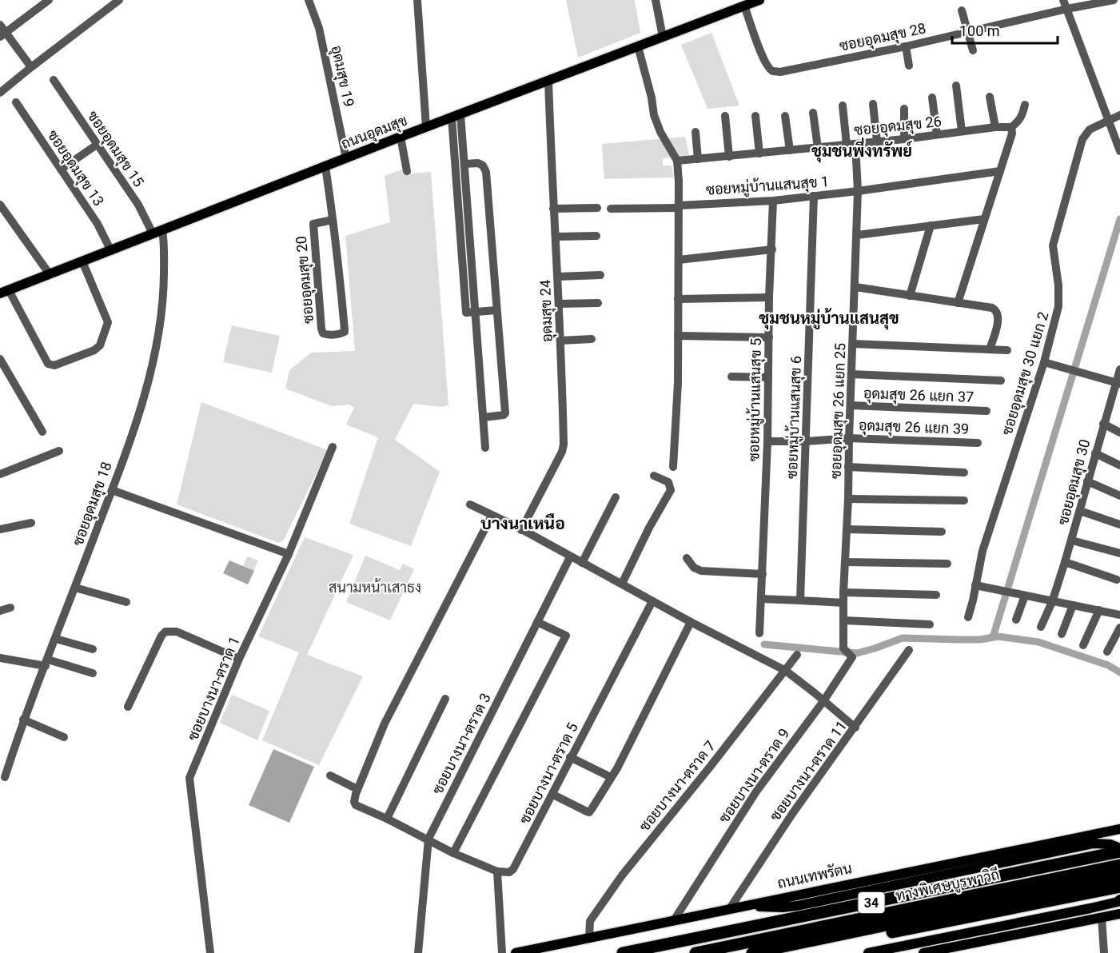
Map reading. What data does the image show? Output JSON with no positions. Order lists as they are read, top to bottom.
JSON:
{
  "streets": {
    "highway": ["ทางพิเศษบูรพาวิถี", "34"],
    "main road": ["ถนนอุดมสุข", "ถนนเทพรัตน"],
    "street": [
      "ซอยอุดมสุข 28",
      "อุดมสุข 19",
      "ซอยอุดมสุข 26",
      "ซอยอุดมสุข 15",
      "ซอยอุดมสุข 13",
      "ซอยหมู่บ้านแสนสุข 1",
      "ซอยอุดมสุข 20",
      "อุดมสุข 24",
      "ซอยอุดมสุข 30 แยก 2",
      "อุดมสุข 26 แยก 37",
      "ซอยหมู่บ้านแสนสุข 5",
      "ซอยอุดมสุข 26 แยก 25",
      "ซอยหมู่บ้านแสนสุข 6",
      "อุดมสุข 26 แยก 39",
      "ซอยอุดมสุข 30",
      "ซอยอุดมสุข 18",
      "ซอยบางนา-ตราด 1",
      "ซอยบางนา-ตราด 3",
      "ซอยบางนา-ตราด 11",
      "ซอยบางนา-ตราด 5",
      "ซอยบางนา-ตราด 9",
      "ซอยบางนา-ตราด 7"
    ]
  },
  "crossings": [
    ["ซอยอุดมสุข 28", "ถนนอุดมสุข"],
    ["อุดมสุข 19", "ถนนอุดมสุข"],
    ["ซอยอุดมสุข 26", "ซอยอุดมสุข 26 แยก 25"],
    ["ถนนอุดมสุข", "ซอยอุดมสุข 15"],
    ["ถนนอุดมสุข", "ซอยอุดมสุข 13"],
    ["ถนนอุดมสุข", "ซอยอุดมสุข 20"],
    ["ถนนอุดมสุข", "อุดมสุข 24"],
    ["ถนนอุดมสุข", "ซอยอุดมสุข 18"],
    ["ซอยอุดมสุข 15", "ซอยอุดมสุข 18"],
    ["ซอยหมู่บ้านแสนสุข 1", "ซอยหมู่บ้านแสนสุข 5"],
    ["ซอยหมู่บ้านแสนสุข 1", "ซอยอุดมสุข 26 แยก 25"],
    ["ซอยหมู่บ้านแสนสุข 1", "ซอยหมู่บ้านแสนสุข 6"],
    ["อุดมสุข 26 แยก 37", "ซอยอุดมสุข 26 แยก 25"],
    ["ซอยหมู่บ้านแสนสุข 5", "อุดมสุข 26 แยก 39"],
    ["ซอยอุดมสุข 26 แยก 25", "อุดมสุข 26 แยก 39"],
    ["ซอยอุดมสุข 26 แยก 25", "ซอยบางนา-ตราด 9"],
    ["ซอยหมู่บ้านแสนสุข 6", "อุดมสุข 26 แยก 39"],
    ["ซอยบางนา-ตราด 11", "ถนนเทพรัตน"],
    ["ซอยบางนา-ตราด 9", "ถนนเทพรัตน"],
    ["ซอยบางนา-ตราด 7", "ถนนเทพรัตน"]
  ],
  "districts": ["ชุมชนพึ่งทรัพย์", "ชุมชนหมู่บ้านแสนสุข", "บางนาเหนือ"],
  "parks": ["สนามหน้าเสาธง"],
  "scale_bar": "100 m"
}
